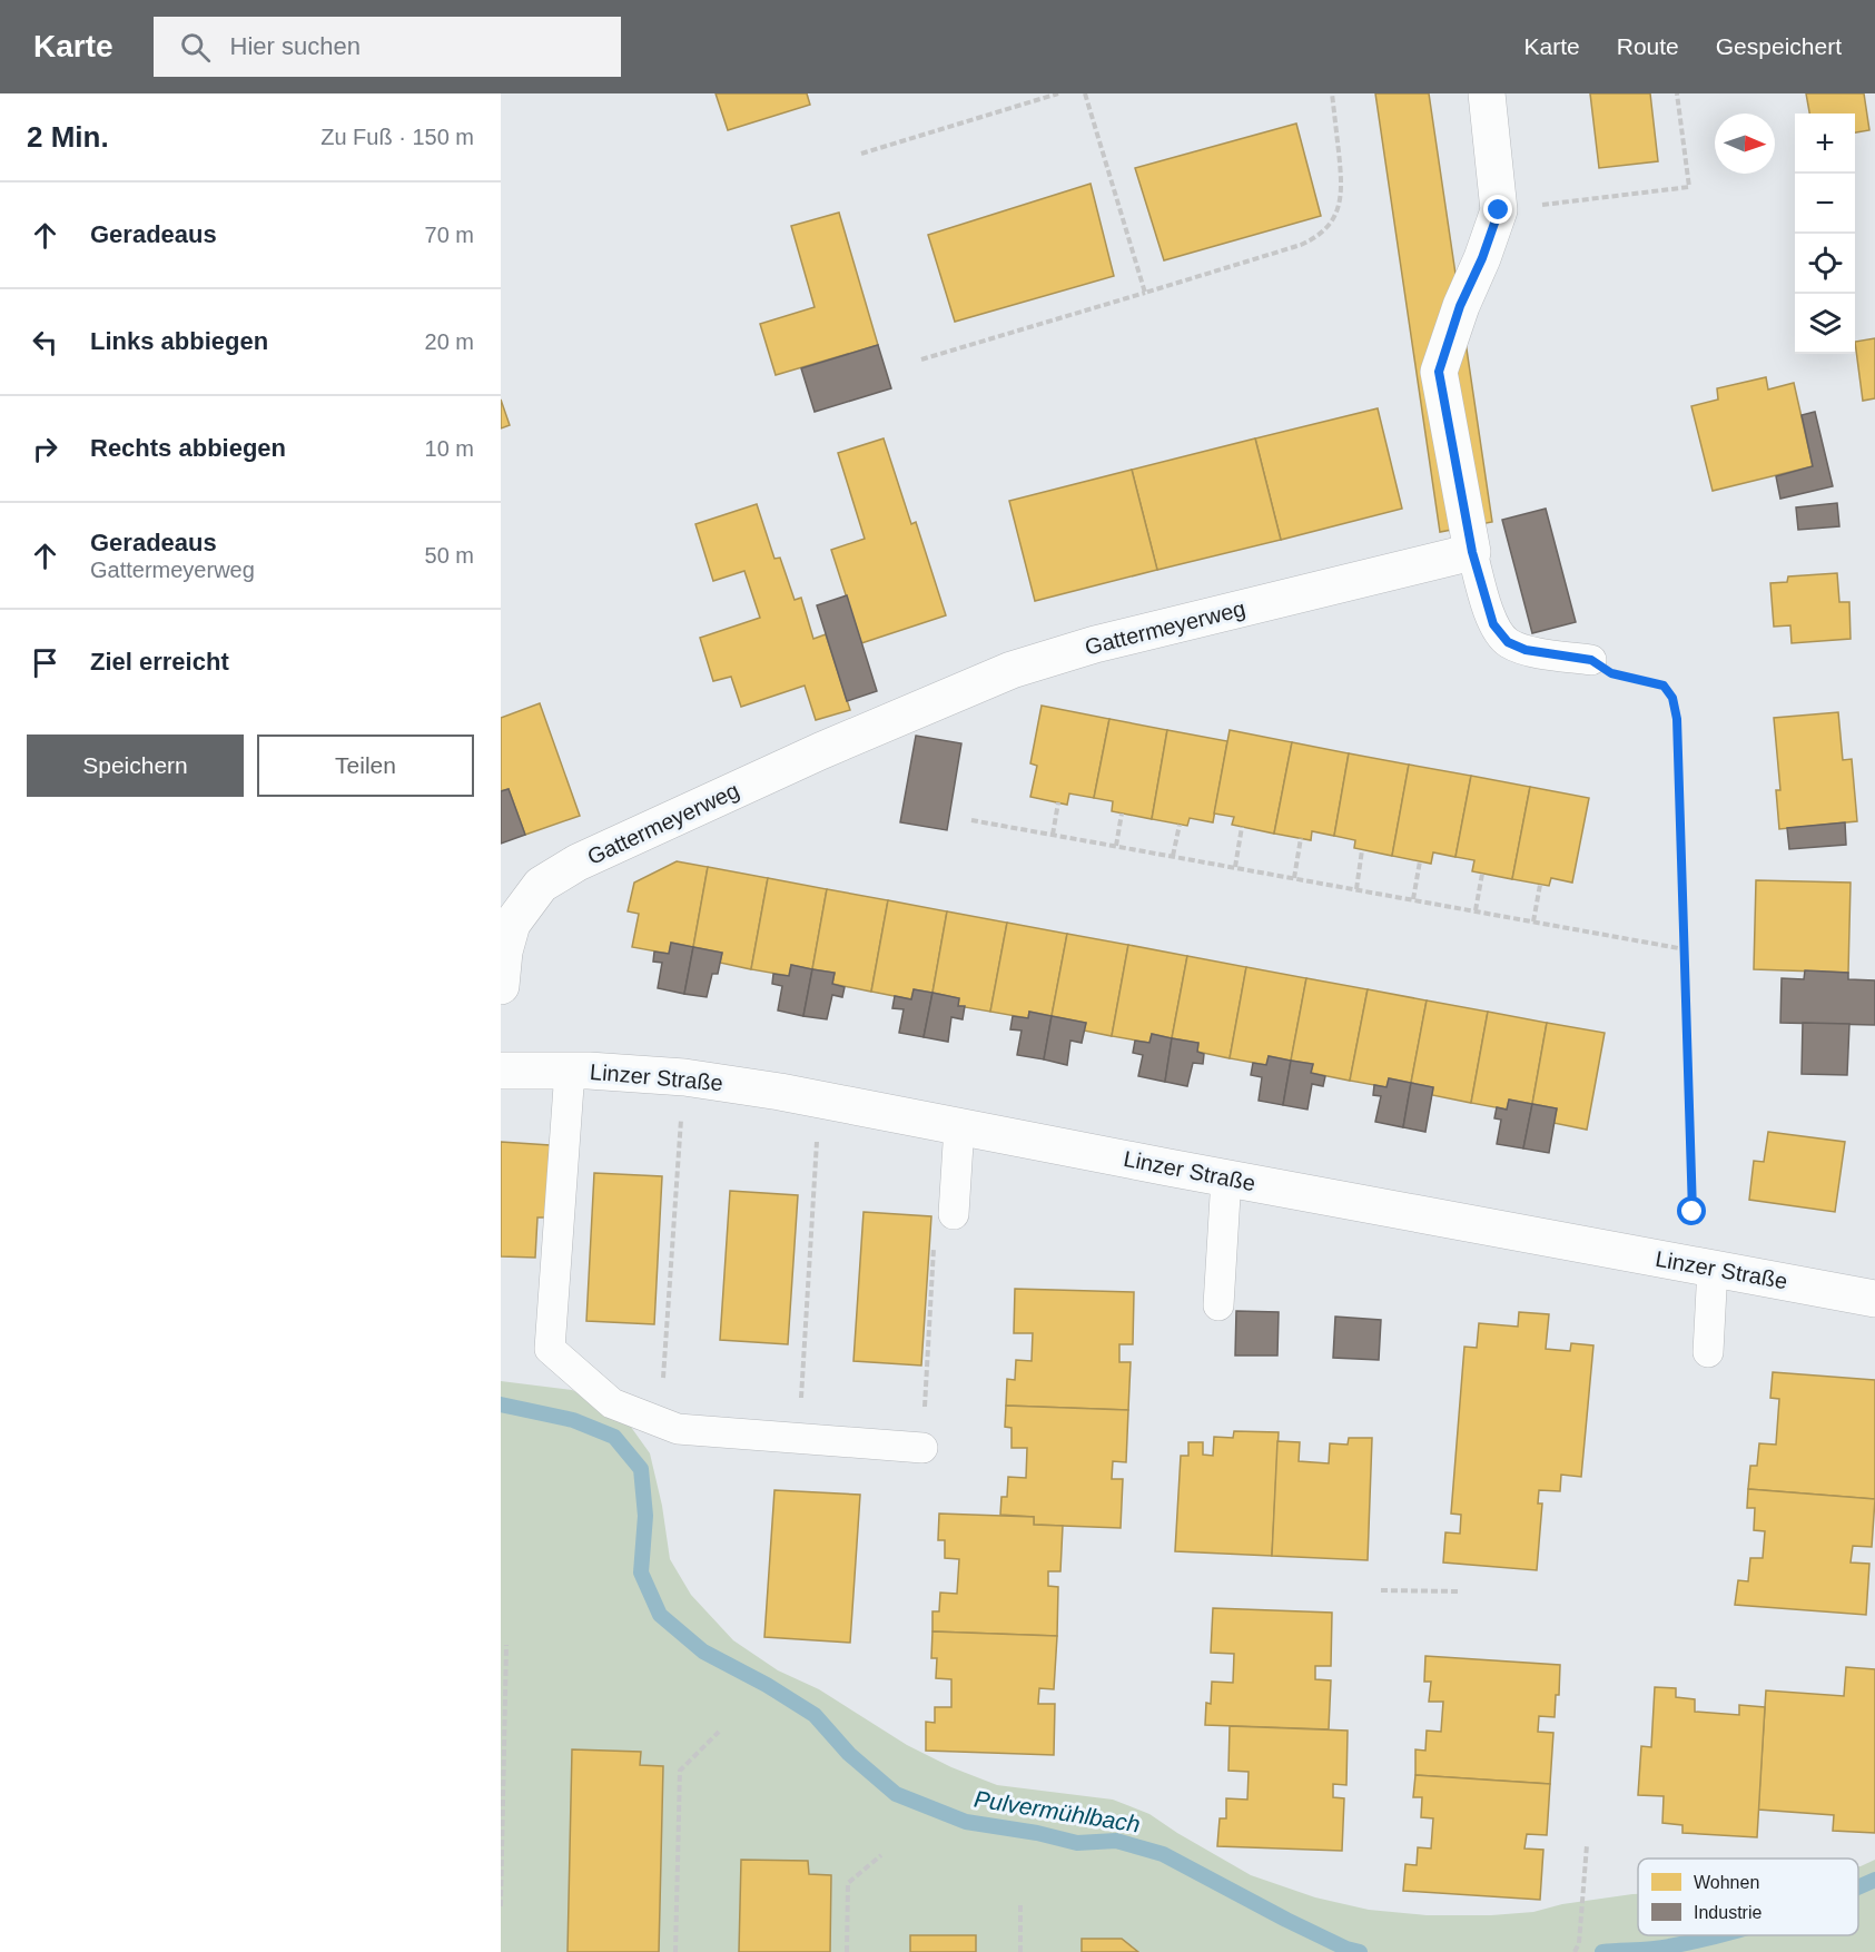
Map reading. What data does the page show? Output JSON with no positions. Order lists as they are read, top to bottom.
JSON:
{
  "streets": {
    "street": ["Gattermeyerweg", "Linzer Straße"]
  },
  "water": ["Pulvermühlbach"],
  "legend": ["Wohnen", "Industrie"],
  "north": "right",
  "page": {
    "header": "Karte",
    "search": "Hier suchen",
    "nav": ["Karte", "Route", "Gespeichert"],
    "heading": ["2 Min.", "Zu Fuß · 150 m"],
    "map_buttons": ["+", "−"],
    "list": [
      ["Geradeaus", "70 m"],
      ["Links abbiegen", "20 m"],
      ["Rechts abbiegen", "10 m"],
      ["Geradeaus", "Gattermeyerweg", "50 m"],
      "Ziel erreicht"
    ],
    "buttons": ["Speichern", "Teilen"]
  }
}
